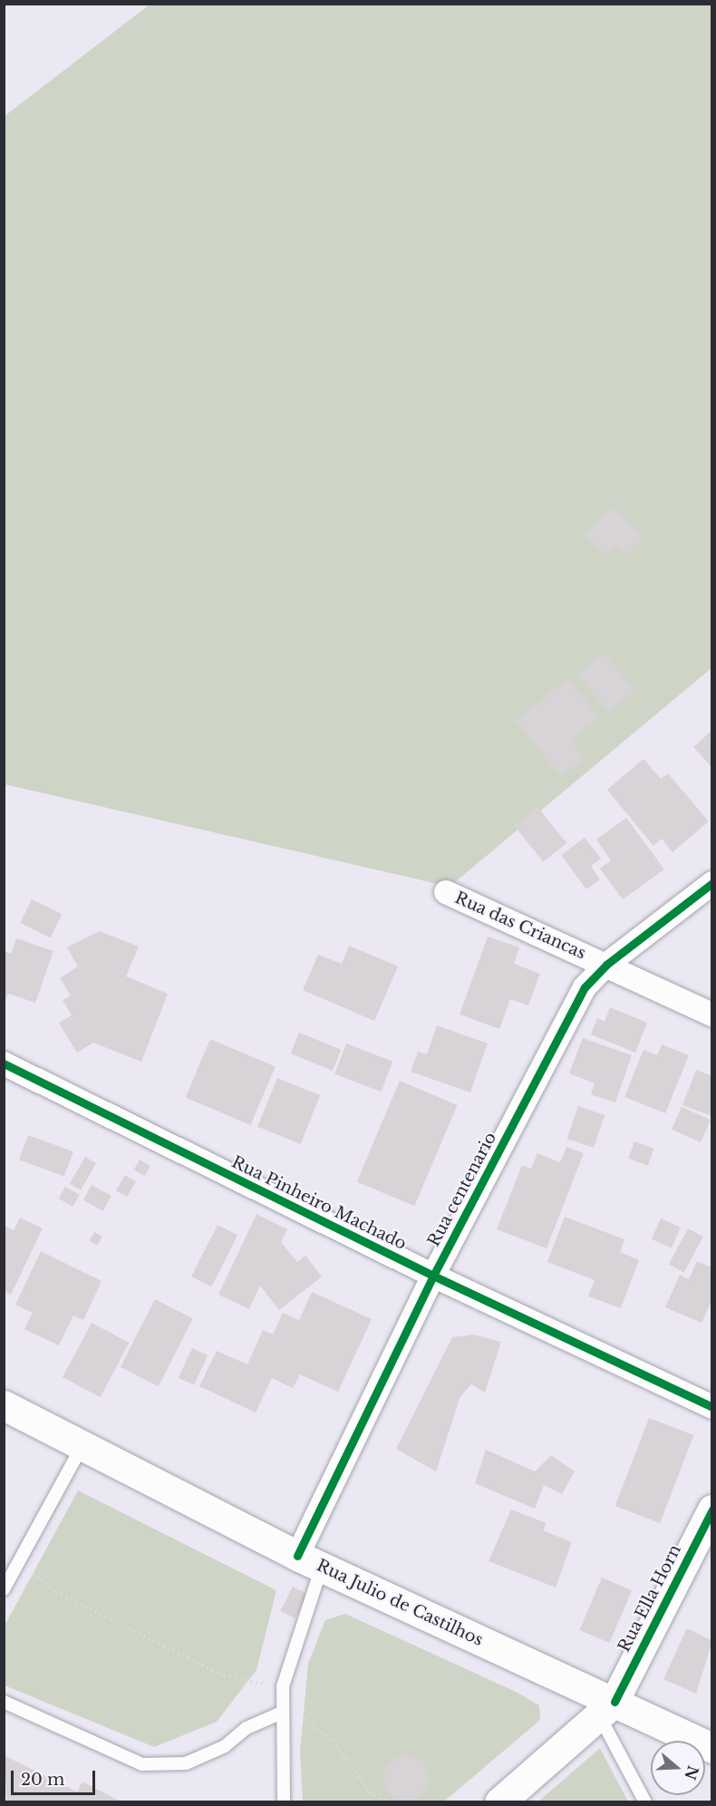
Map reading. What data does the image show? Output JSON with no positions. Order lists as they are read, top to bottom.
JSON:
{
  "streets": {
    "main road": ["Rua Julio de Castilhos"],
    "street": [
      "Rua das Criancas",
      "Rua centenario",
      "Rua Pinheiro Machado",
      "Rua Ella Horn"
    ]
  },
  "crossings": [
    ["Rua das Criancas", "Rua centenario"],
    ["Rua centenario", "Rua Pinheiro Machado"],
    ["Rua centenario", "Rua Julio de Castilhos"],
    ["Rua Ella Horn", "Rua Julio de Castilhos"]
  ],
  "scale_bar": "20 m",
  "north": "right"
}
